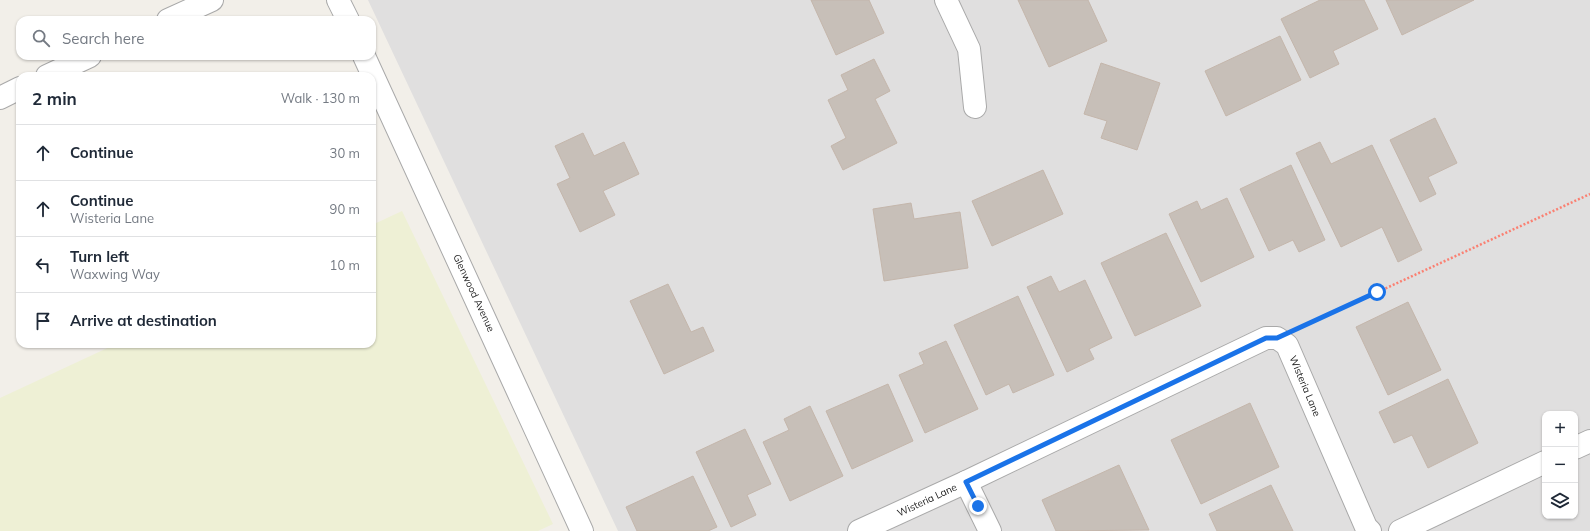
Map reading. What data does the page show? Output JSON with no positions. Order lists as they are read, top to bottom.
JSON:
{
  "streets": {
    "street": ["Glenwood Avenue", "Wisteria Lane"]
  },
  "page": {
    "search": "Search here",
    "heading": ["2 min", "Walk · 130 m"],
    "list": [
      ["Continue", "30 m"],
      ["Continue", "Wisteria Lane", "90 m"],
      ["Turn left", "Waxwing Way", "10 m"],
      "Arrive at destination"
    ],
    "map_buttons": ["+", "−"]
  }
}
